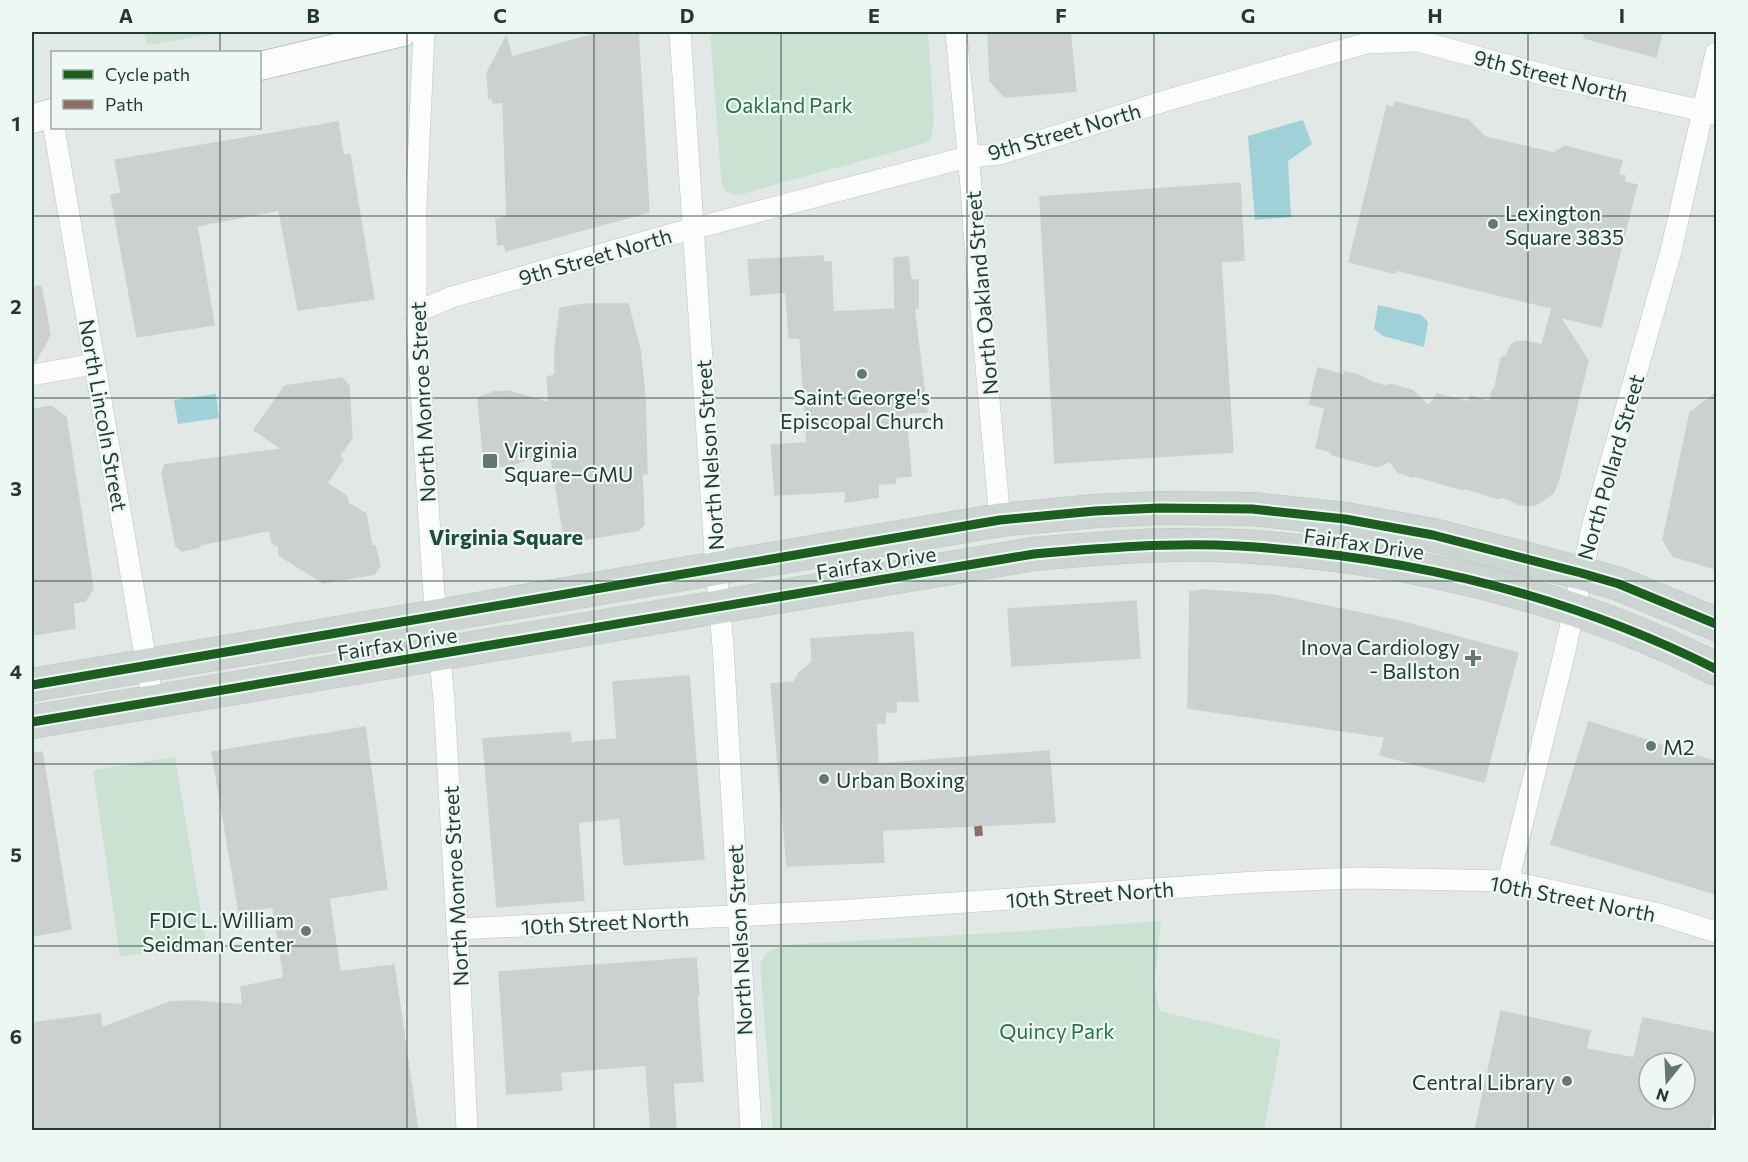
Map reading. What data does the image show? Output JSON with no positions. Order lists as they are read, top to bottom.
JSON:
{
  "streets": {
    "main road": ["Fairfax Drive"],
    "street": [
      "9th Street North",
      "North Oakland Street",
      "North Monroe Street",
      "North Lincoln Street",
      "North Nelson Street",
      "North Pollard Street",
      "10th Street North"
    ]
  },
  "crossings": [
    ["9th Street North", "North Oakland Street"],
    ["9th Street North", "North Monroe Street"],
    ["9th Street North", "North Nelson Street"],
    ["9th Street North", "North Pollard Street"],
    ["North Oakland Street", "Fairfax Drive"],
    ["North Monroe Street", "Fairfax Drive"],
    ["North Monroe Street", "10th Street North"],
    ["North Lincoln Street", "Fairfax Drive"],
    ["North Nelson Street", "Fairfax Drive"],
    ["North Nelson Street", "10th Street North"],
    ["North Pollard Street", "Fairfax Drive"],
    ["North Pollard Street", "10th Street North"]
  ],
  "districts": ["Virginia Square"],
  "parks": ["Oakland Park", "Quincy Park"],
  "places": {
    "other": [
      "Lexington Square 3835",
      "Saint George's Episcopal Church",
      "M2",
      "Urban Boxing",
      "FDIC L. William Seidman Center",
      "Central Library"
    ],
    "transit": ["Virginia Square–GMU"],
    "health": ["Inova Cardiology - Ballston"]
  },
  "legend": ["Cycle path", "Path"],
  "north": "bottom",
  "grid": {
    "columns": [
      "A",
      "B",
      "C",
      "D",
      "E",
      "F",
      "G",
      "H",
      "I"
    ],
    "rows": [
      "1",
      "2",
      "3",
      "4",
      "5",
      "6"
    ]
  }
}
